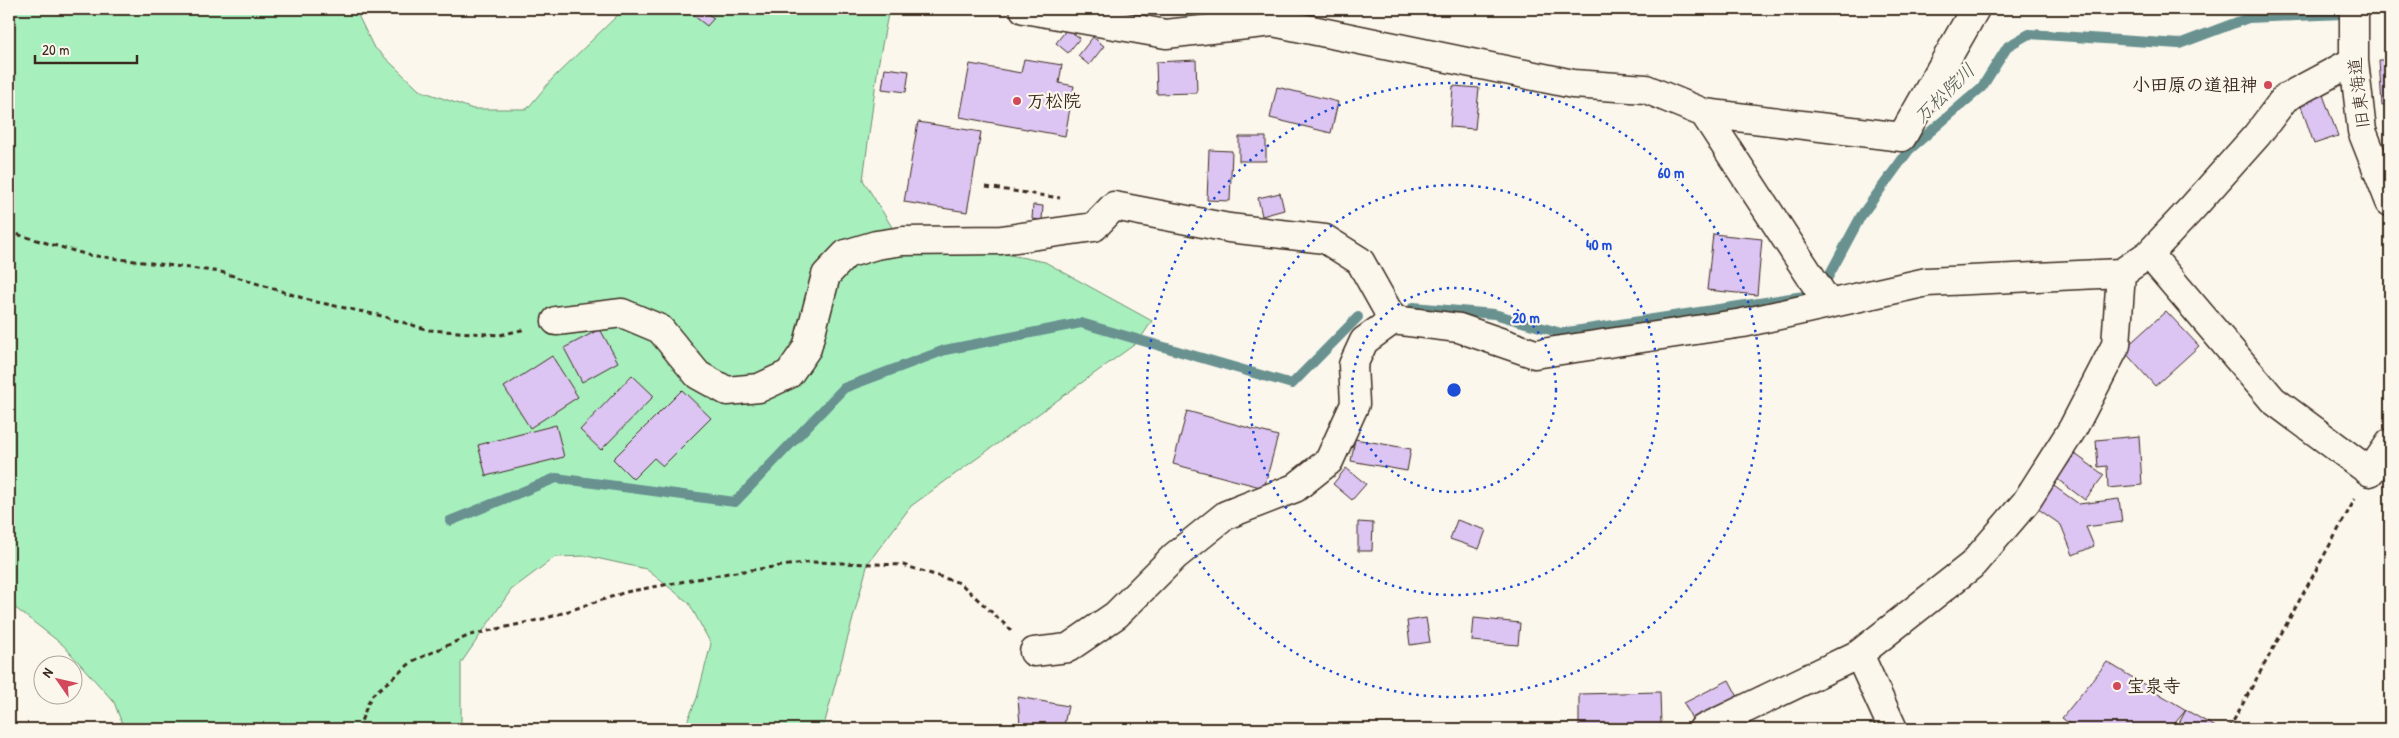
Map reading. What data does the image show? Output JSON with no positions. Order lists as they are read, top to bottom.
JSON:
{
  "streets": {
    "street": ["旧東海道"]
  },
  "water": ["万松院川"],
  "places": ["小田原の道祖神", "万松院", "宝泉寺"],
  "scale_bar": "20 m",
  "north": "top left",
  "rings": ["60 m", "40 m", "20 m"]
}
